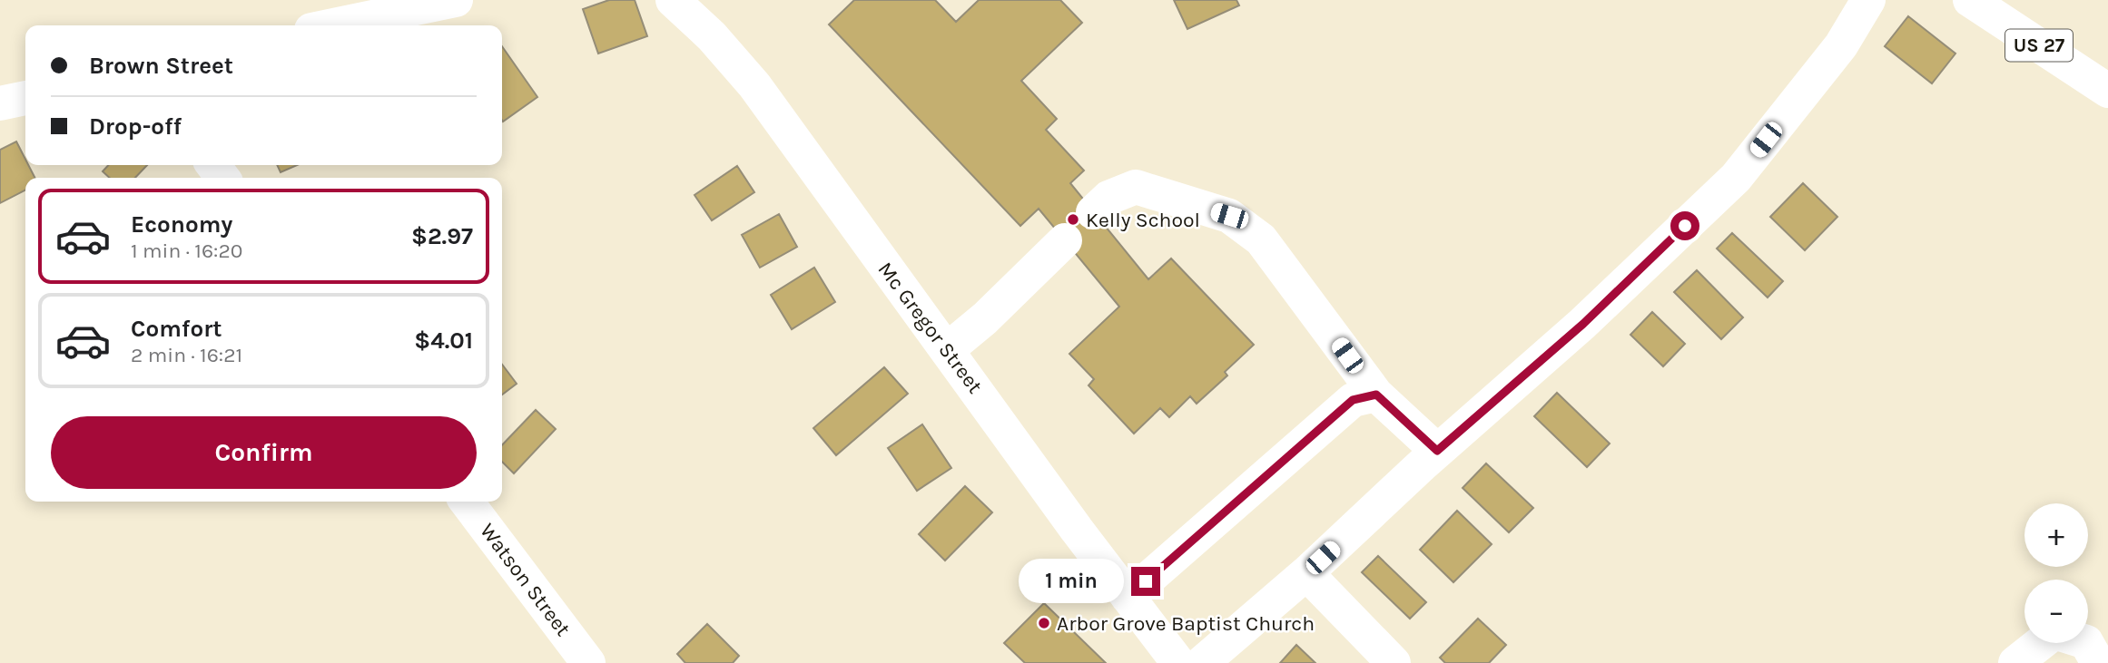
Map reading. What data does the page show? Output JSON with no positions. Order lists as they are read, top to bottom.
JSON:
{
  "streets": {
    "main road": ["US 27", "Mc Gregor Street", "Watson Street"]
  },
  "places": ["Kelly School", "Arbor Grove Baptist Church"],
  "page": {
    "banner": ["Brown Street", "Drop-off"],
    "list": [
      {
        "name": "Economy",
        "note": "1 min · 16:20",
        "value": "$2.97"
      },
      {
        "name": "Comfort",
        "note": "2 min · 16:21",
        "value": "$4.01"
      }
    ],
    "buttons": "Confirm",
    "map_buttons": ["+", "−"],
    "bubble": "1 min"
  }
}
